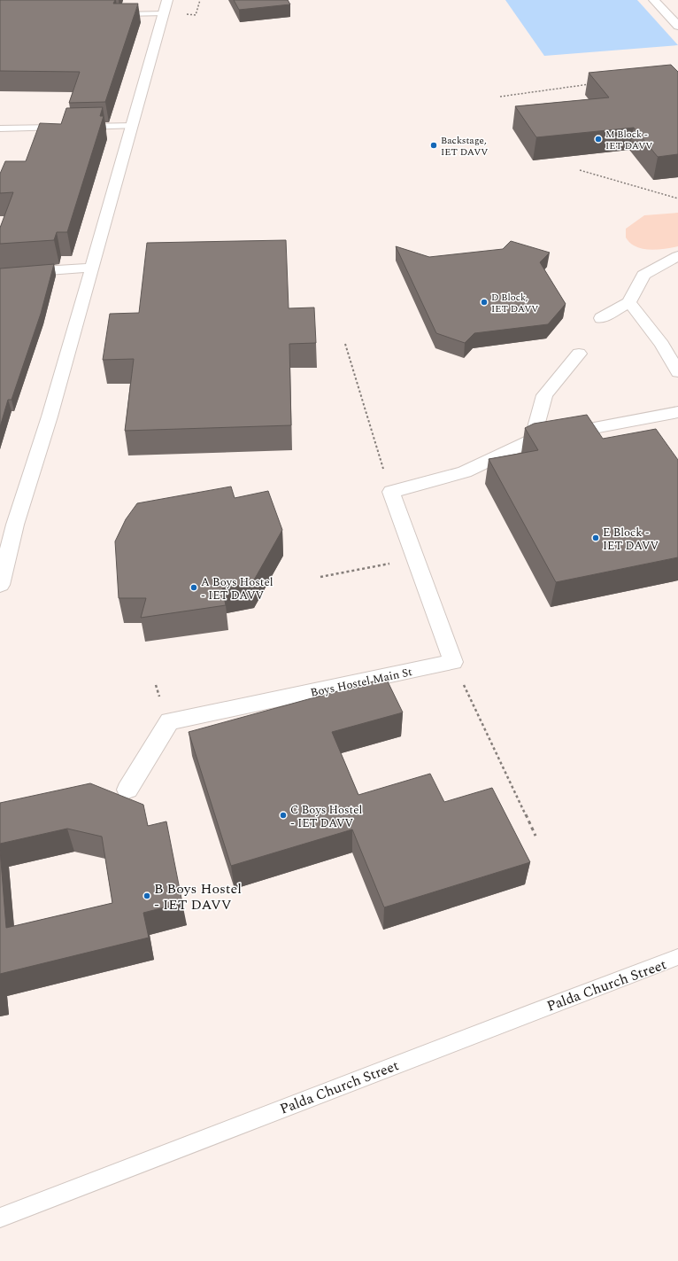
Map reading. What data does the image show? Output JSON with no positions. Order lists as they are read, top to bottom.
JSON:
{
  "streets": {
    "street": ["Boys Hostel Main St"],
    "lane": ["Palda Church Street"]
  },
  "places": [
    "M Block - IET DAVV",
    "Backstage, IET DAVV",
    "D Block, IET DAVV",
    "E Block - IET DAVV",
    "A Boys Hostel - IET DAVV",
    "C Boys Hostel - IET DAVV",
    "B Boys Hostel - IET DAVV"
  ]
}
